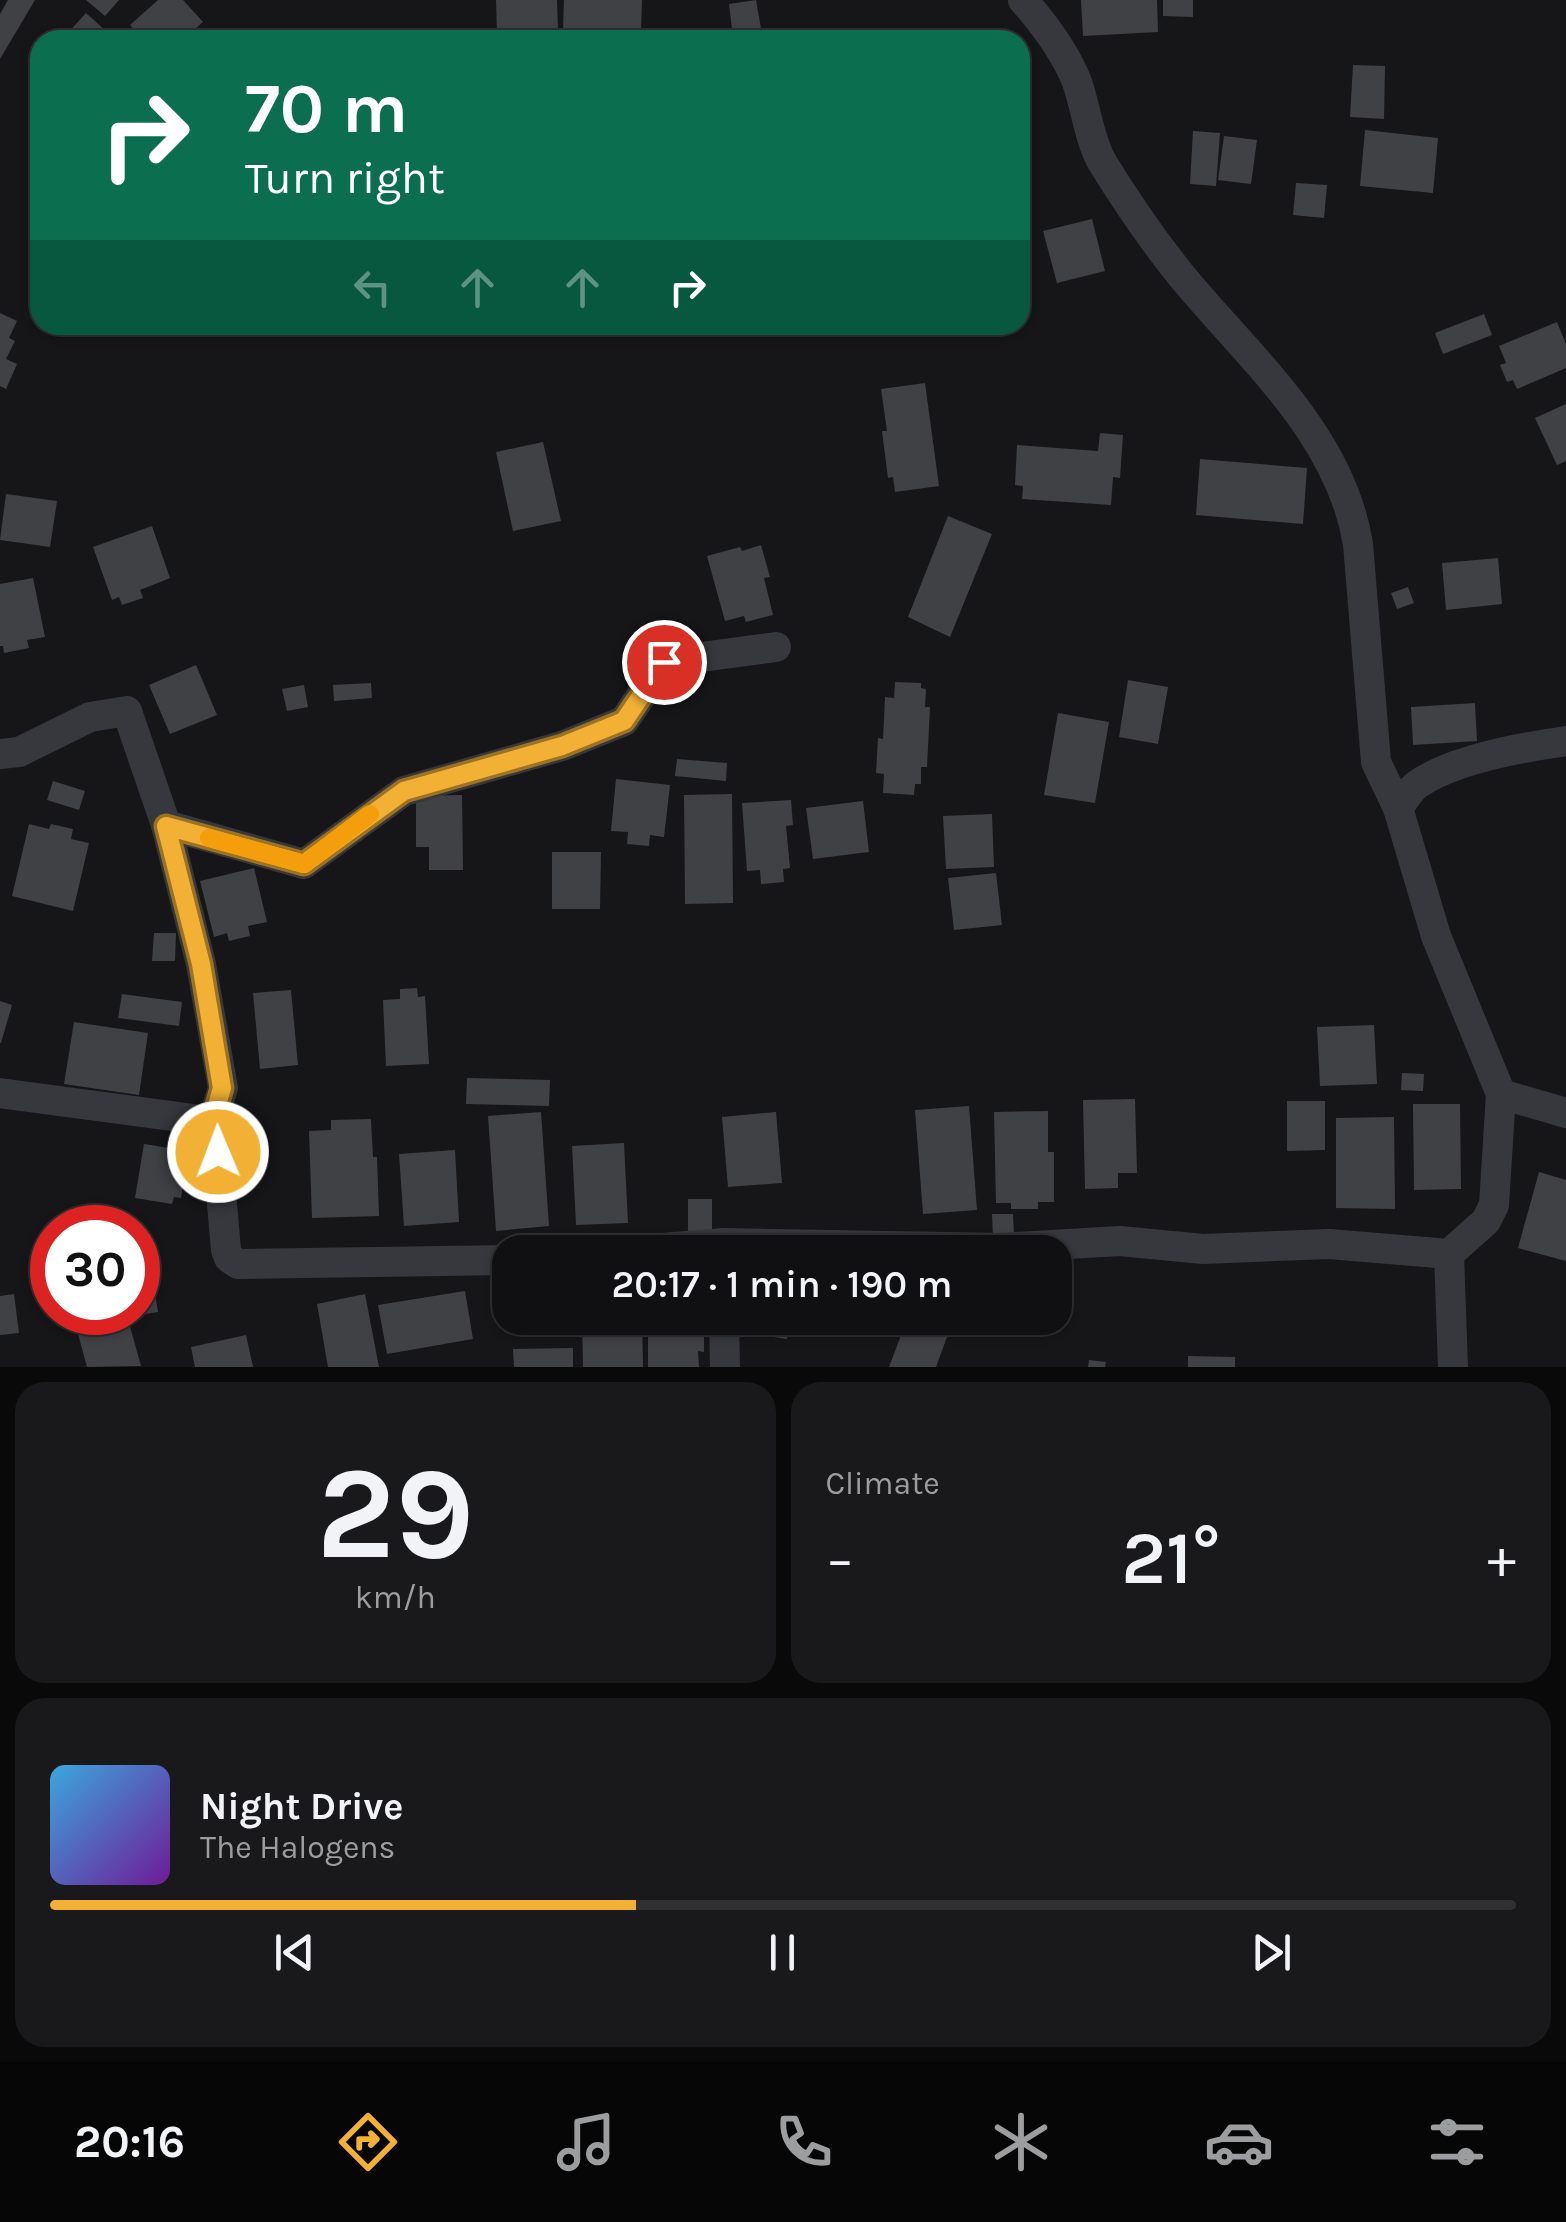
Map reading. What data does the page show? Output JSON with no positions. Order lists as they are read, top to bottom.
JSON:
{
  "page": {
    "turn": ["70 m", "Turn right"],
    "limit": "30",
    "trip": "20:17 · 1 min · 190 m",
    "tile": [
      ["29", "km/h"],
      "Climate"
    ],
    "heat": ["−", "21°", "+"],
    "song": ["Night Drive", "The Halogens"],
    "tabs": "20:16"
  }
}
